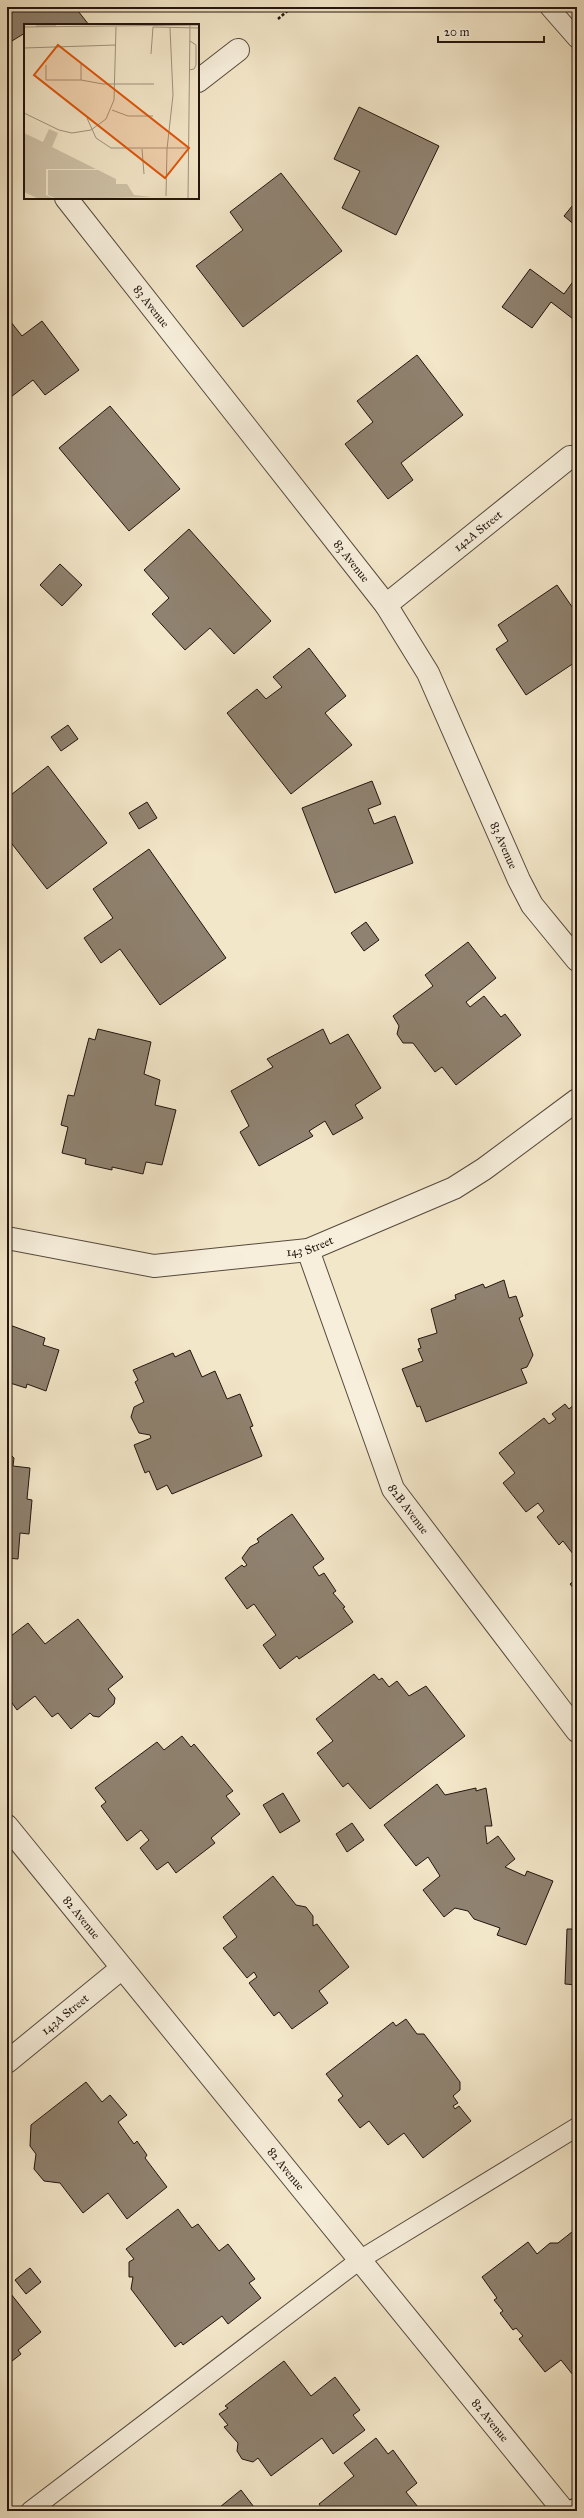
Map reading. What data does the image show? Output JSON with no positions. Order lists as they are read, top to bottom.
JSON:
{
  "streets": {
    "street": [
      "83 Avenue",
      "142A Street",
      "143 Street",
      "82B Avenue",
      "82 Avenue",
      "143A Street"
    ]
  },
  "crossings": [
    ["83 Avenue", "142A Street"],
    ["143 Street", "82B Avenue"],
    ["82 Avenue", "143A Street"]
  ],
  "scale_bar": "20 m"
}
